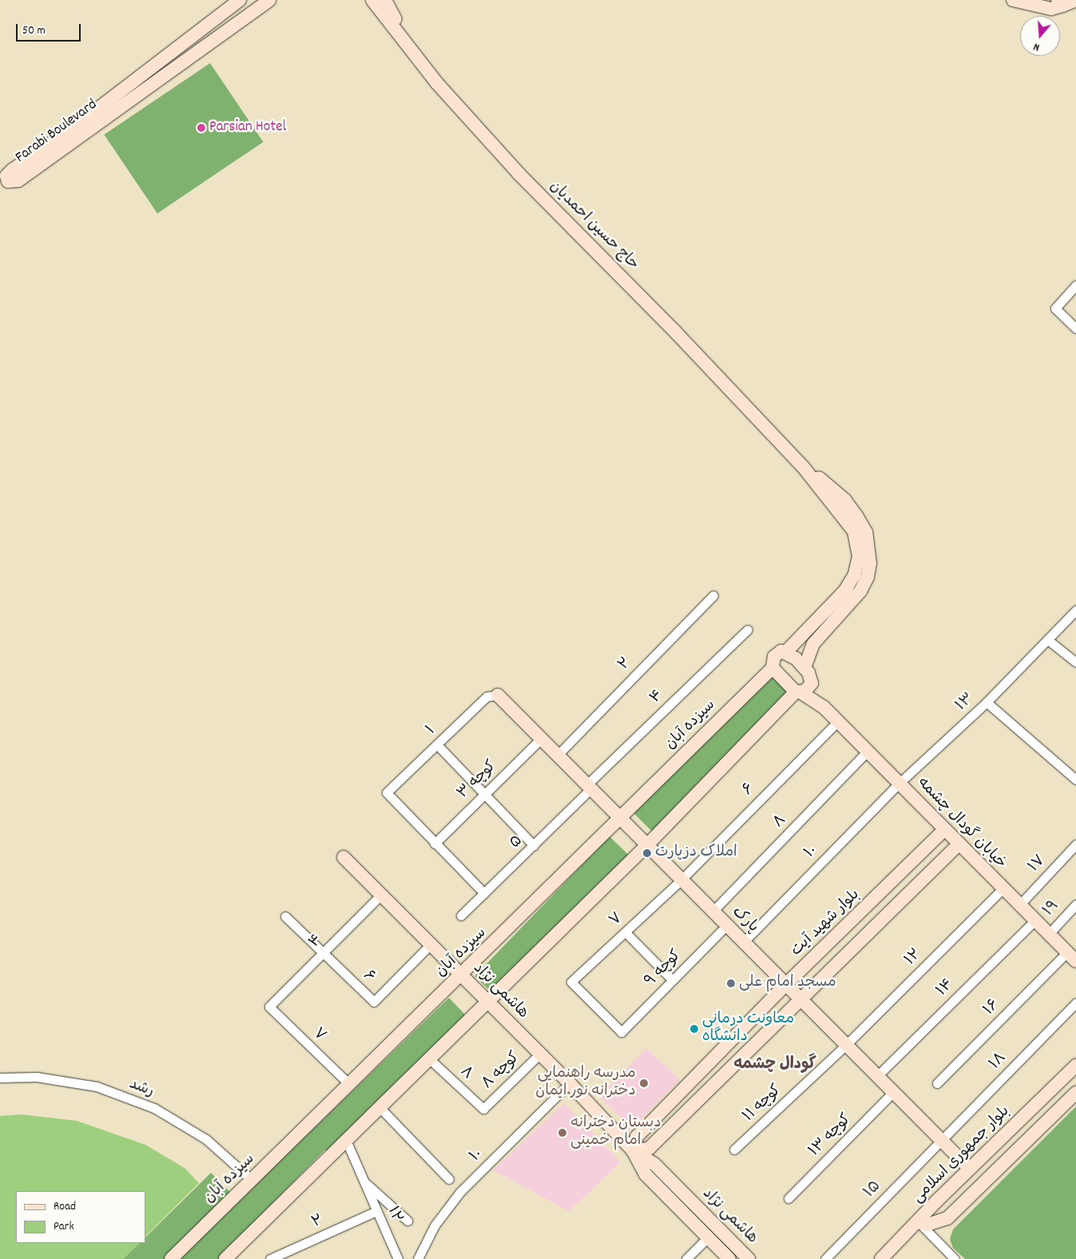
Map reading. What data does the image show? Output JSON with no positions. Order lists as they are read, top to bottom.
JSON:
{
  "streets": {
    "main road": [
      "Farabi Boulevard",
      "حاج حسین احمدیان",
      "سیزده آبان",
      "خیابان گودال چشمه",
      "پارک",
      "بلوار شهید آیت",
      "هاشمی نژاد",
      "بلوار جمهوری اسلامی"
    ],
    "street": [
      "۲",
      "۴",
      "۱۳",
      "۱",
      "کوچه ۳",
      "۶",
      "۸",
      "۵",
      "۱۰",
      "۱۷",
      "۱۹",
      "۷",
      "۱۲",
      "کوچه ۹",
      "۱۴",
      "۱۶",
      "۱۸",
      "کوچه ۸",
      "رشد",
      "کوچه ۱۱",
      "کوچه ۱۳",
      "۱۵"
    ]
  },
  "crossings": [
    ["حاج حسین احمدیان", "سیزده آبان"],
    ["۲", "پارک"],
    ["۲", "۱۲"],
    ["۴", "۶"],
    ["۴", "۵"],
    ["۴", "۷"],
    ["۴", "پارک"],
    ["۴", "هاشمی نژاد"],
    ["۱۳", "خیابان گودال چشمه"],
    ["۱۳", "۱۰"],
    ["سیزده آبان", "۷"],
    ["سیزده آبان", "پارک"],
    ["سیزده آبان", "هاشمی نژاد"],
    ["سیزده آبان", "رشد"],
    ["۱", "کوچه ۳"],
    ["۱", "پارک"],
    ["کوچه ۳", "پارک"],
    ["۶", "خیابان گودال چشمه"],
    ["۶", "۷"],
    ["۶", "پارک"],
    ["۶", "هاشمی نژاد"],
    ["۸", "خیابان گودال چشمه"],
    ["۸", "پارک"],
    ["۸", "کوچه ۸"],
    ["خیابان گودال چشمه", "۱۰"],
    ["خیابان گودال چشمه", "۱۷"],
    ["خیابان گودال چشمه", "۱۹"],
    ["خیابان گودال چشمه", "بلوار شهید آیت"],
    ["خیابان گودال چشمه", "۱۲"],
    ["خیابان گودال چشمه", "۱۴"],
    ["خیابان گودال چشمه", "۱۶"],
    ["۵", "پارک"],
    ["۱۰", "پارک"],
    ["۱۰", "هاشمی نژاد"],
    ["۷", "پارک"],
    ["۷", "کوچه ۹"],
    ["پارک", "بلوار شهید آیت"],
    ["پارک", "۱۲"],
    ["پارک", "کوچه ۹"],
    ["پارک", "۱۴"],
    ["پارک", "۱۸"],
    ["پارک", "کوچه ۱۱"],
    ["پارک", "کوچه ۱۳"],
    ["پارک", "بلوار جمهوری اسلامی"],
    ["پارک", "۱۵"],
    ["بلوار شهید آیت", "هاشمی نژاد"],
    ["۱۲", "کوچه ۱۱"],
    ["هاشمی نژاد", "کوچه ۸"],
    ["۱۸", "۱۵"]
  ],
  "districts": ["گودال چشمه"],
  "places": [
    "Parsian Hotel",
    "املاک دزپارت",
    "مسجد امام علی",
    "معاونت درمانی دانشگاه",
    "مدرسه راهنمایی دخترانه نور ایمان",
    "دبستان دخترانه امام خمینی"
  ],
  "legend": ["Road", "Park"],
  "scale_bar": "50 m",
  "north": "bottom"
}
